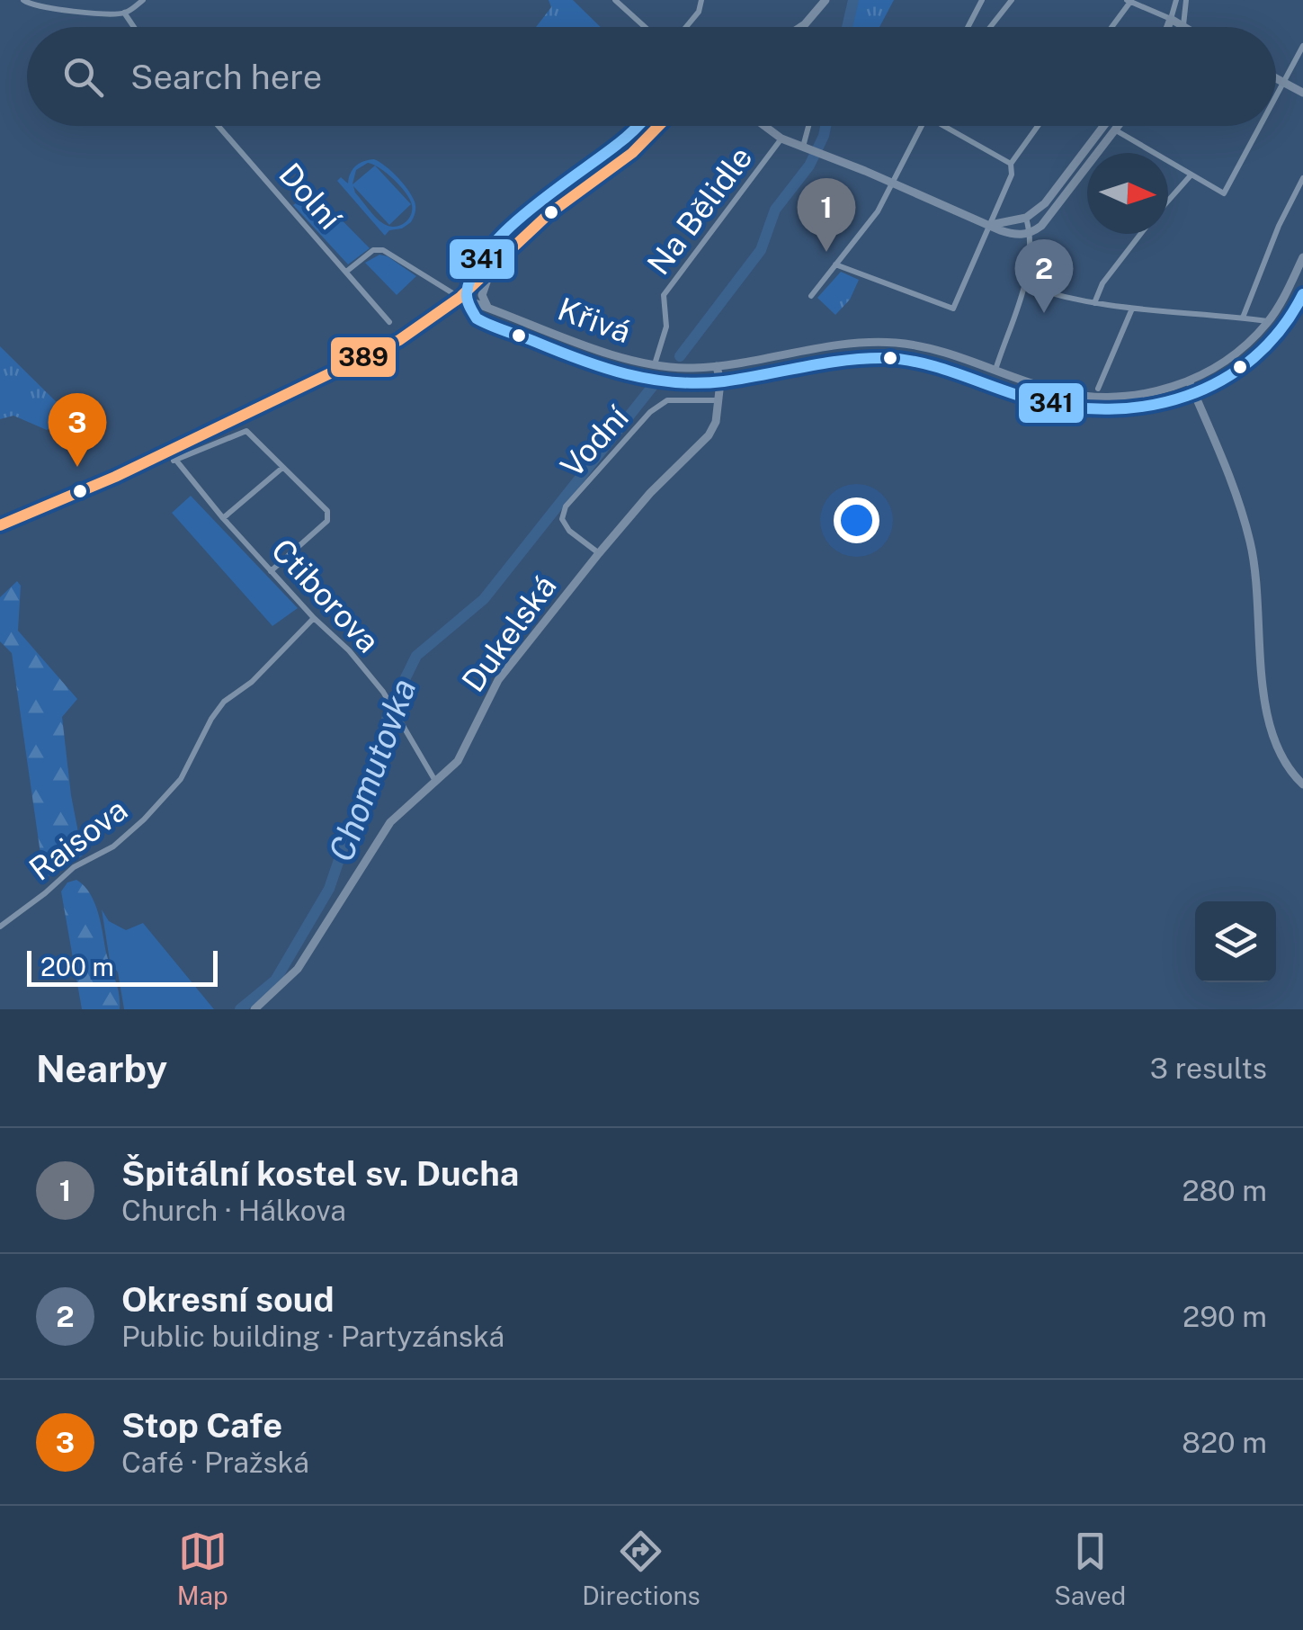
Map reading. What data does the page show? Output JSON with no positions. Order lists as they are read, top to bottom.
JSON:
{
  "streets": {
    "street": [
      "Dolní",
      "Na Bělidle",
      "Křivá",
      "Vodní",
      "Ctiborova",
      "Dukelská",
      "Raisova"
    ]
  },
  "crossings": [
    ["Dolní", "Křivá"],
    ["Na Bělidle", "Křivá"],
    ["Křivá", "Dukelská"],
    ["Vodní", "Dukelská"],
    ["Ctiborova", "Dukelská"],
    ["Ctiborova", "Raisova"]
  ],
  "water": ["Chomutovka"],
  "lines": ["transit line 389", "transit line 341"],
  "scale_bar": "200 m",
  "north": "right",
  "page": {
    "search": "Search here",
    "pins": ["1", "2", "3"],
    "scale": "200 m",
    "heading": ["Nearby", "3 results"],
    "list": [
      {
        "mark": "1",
        "name": "Špitální kostel sv. Ducha",
        "note": "Church · Hálkova",
        "value": "280 m"
      },
      {
        "mark": "2",
        "name": "Okresní soud",
        "note": "Public building · Partyzánská",
        "value": "290 m"
      },
      {
        "mark": "3",
        "name": "Stop Cafe",
        "note": "Café · Pražská",
        "value": "820 m"
      }
    ],
    "nav": ["Map", "Directions", "Saved"]
  }
}
